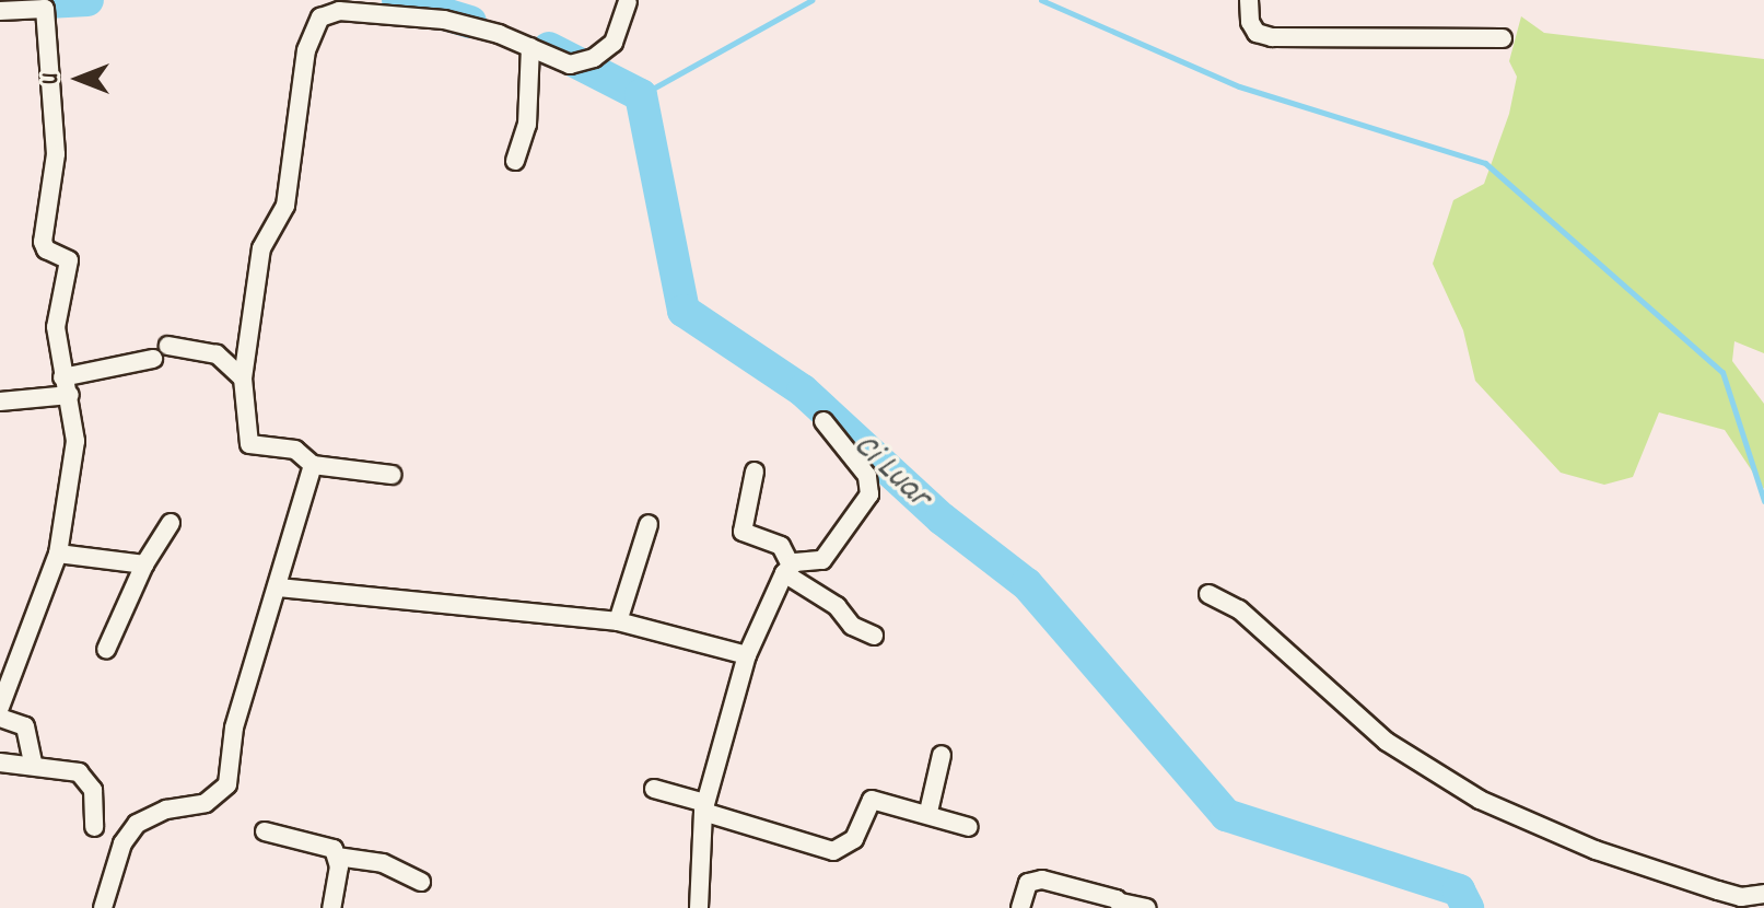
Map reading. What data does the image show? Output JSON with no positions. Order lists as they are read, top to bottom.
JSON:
{
  "water": ["Ci Luar"],
  "north": "left"
}
